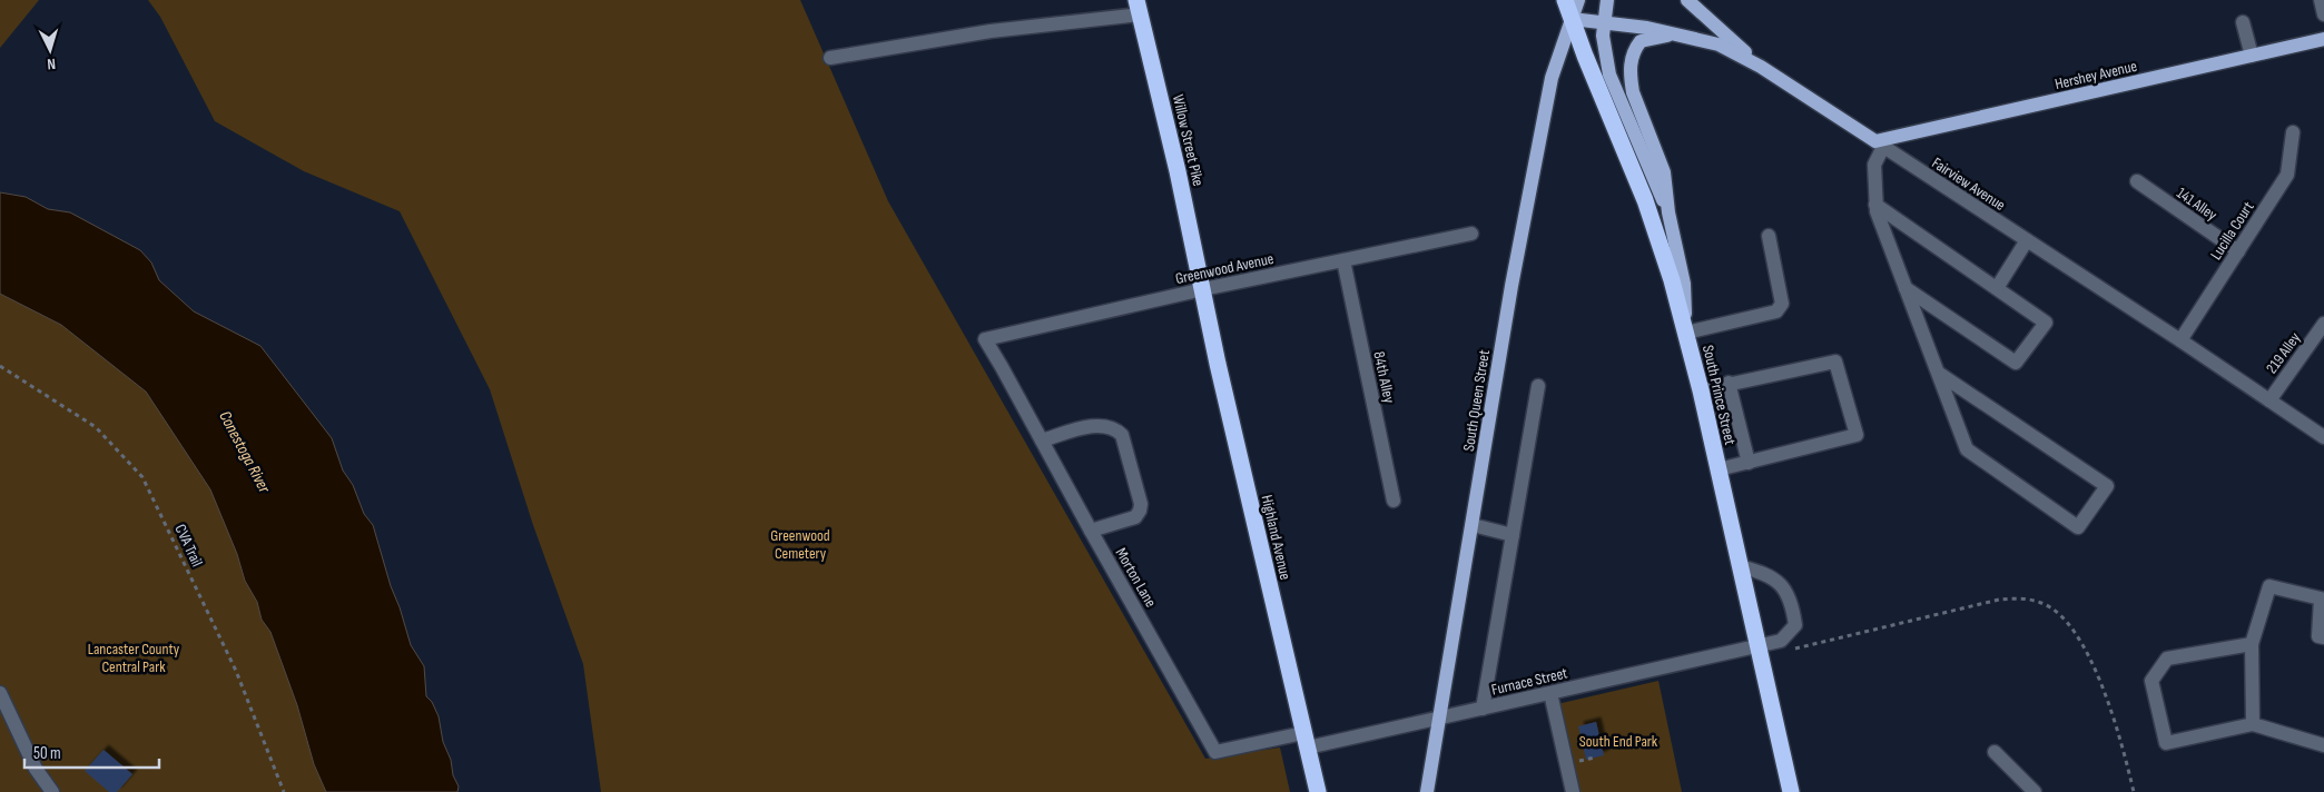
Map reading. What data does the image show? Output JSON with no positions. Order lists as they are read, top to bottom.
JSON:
{
  "streets": {
    "highway": ["Willow Street Pike", "South Prince Street", "Highland Avenue"],
    "main road": ["Hershey Avenue", "Fairview Avenue", "South Queen Street"],
    "street": [
      "141 Alley",
      "Lucilla Court",
      "Greenwood Avenue",
      "219 Alley",
      "84th Alley",
      "Morton Lane",
      "Furnace Street"
    ],
    "path": ["CVA Trail"]
  },
  "crossings": [
    ["Hershey Avenue", "Fairview Avenue"],
    ["Willow Street Pike", "Greenwood Avenue"],
    ["Willow Street Pike", "Highland Avenue"],
    ["Fairview Avenue", "Lucilla Court"],
    ["Fairview Avenue", "219 Alley"],
    ["Fairview Avenue", "South Prince Street"],
    ["Fairview Avenue", "South Queen Street"],
    ["141 Alley", "Lucilla Court"],
    ["Greenwood Avenue", "84th Alley"],
    ["Greenwood Avenue", "Highland Avenue"],
    ["Greenwood Avenue", "Morton Lane"],
    ["South Prince Street", "South Queen Street"],
    ["South Prince Street", "Furnace Street"],
    ["South Queen Street", "Furnace Street"],
    ["Highland Avenue", "Morton Lane"],
    ["Highland Avenue", "Furnace Street"],
    ["Morton Lane", "Furnace Street"]
  ],
  "water": ["Conestoga River"],
  "parks": ["Greenwood Cemetery", "Lancaster County Central Park", "South End Park"],
  "scale_bar": "50 m",
  "north": "bottom"
}
